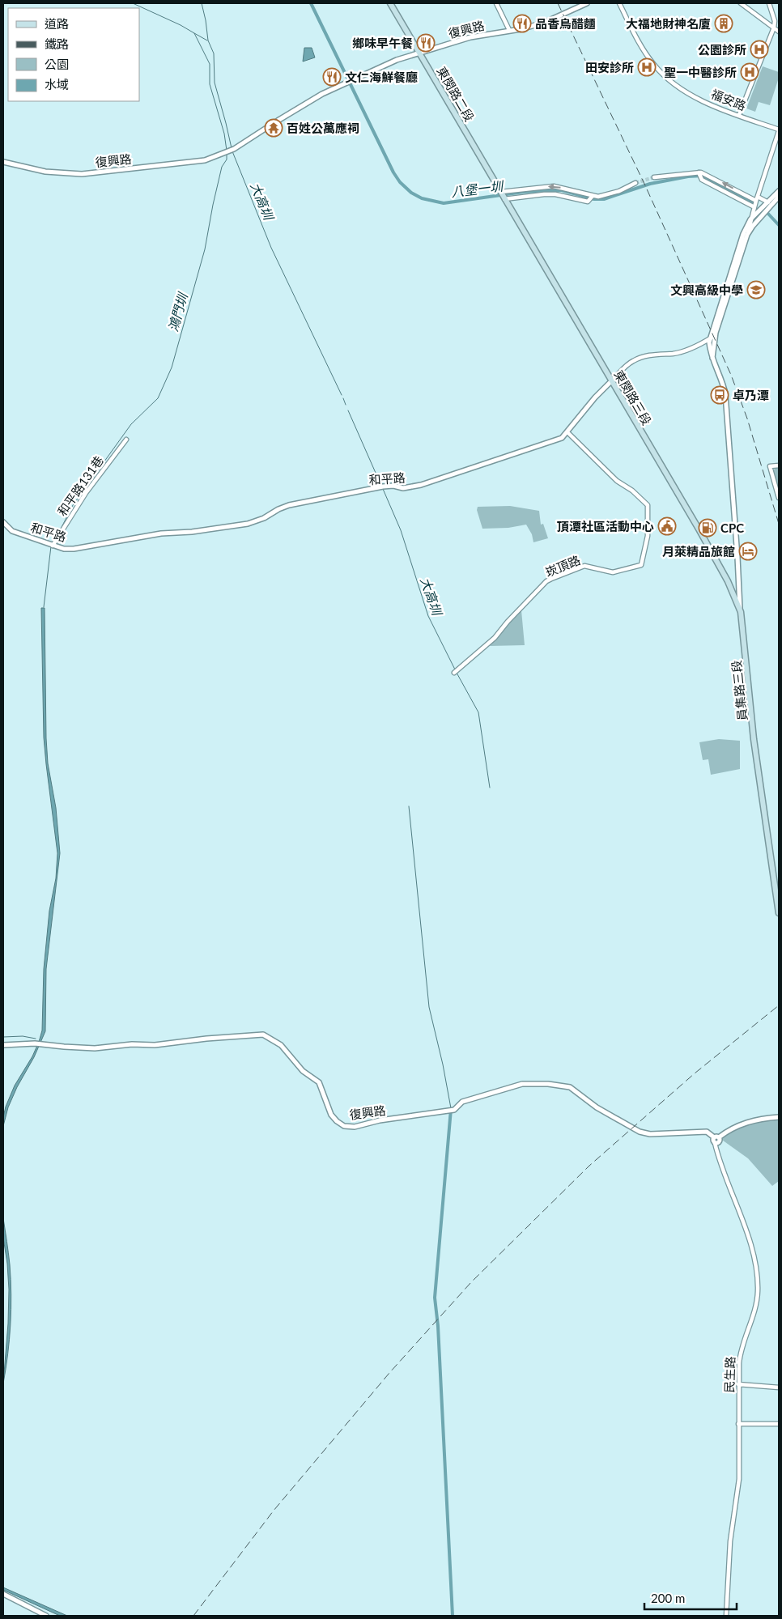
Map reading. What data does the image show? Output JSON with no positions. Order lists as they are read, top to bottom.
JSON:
{
  "streets": {
    "main road": ["東閔路二段", "東閔路三段", "員集路三段"],
    "street": [
      "復興路",
      "福安路",
      "和平路",
      "和平路131巷",
      "崁頂路",
      "民生路"
    ]
  },
  "crossings": [
    ["復興路", "東閔路二段"],
    ["東閔路二段", "東閔路三段"],
    ["東閔路三段", "和平路"],
    ["東閔路三段", "員集路三段"],
    ["和平路", "和平路131巷"],
    ["和平路", "崁頂路"]
  ],
  "water": ["八堡一圳", "大高圳", "鴻門圳"],
  "places": {
    "restaurant": ["品香烏醋麵", "鄉味早午餐", "文仁海鮮餐廳"],
    "building": ["大福地財神名廈"],
    "hospital": ["公園診所", "田安診所", "聖一中醫診所"],
    "temple": ["百姓公萬應祠"],
    "school or university": ["文興高級中學"],
    "bus stop": ["卓乃潭"],
    "public building": ["頂潭社區活動中心"],
    "fuel station": ["CPC"],
    "hotel": ["月萊精品旅館"]
  },
  "legend": [
    "道路",
    "鐵路",
    "公園",
    "水域"
  ],
  "scale_bar": "200 m"
}
